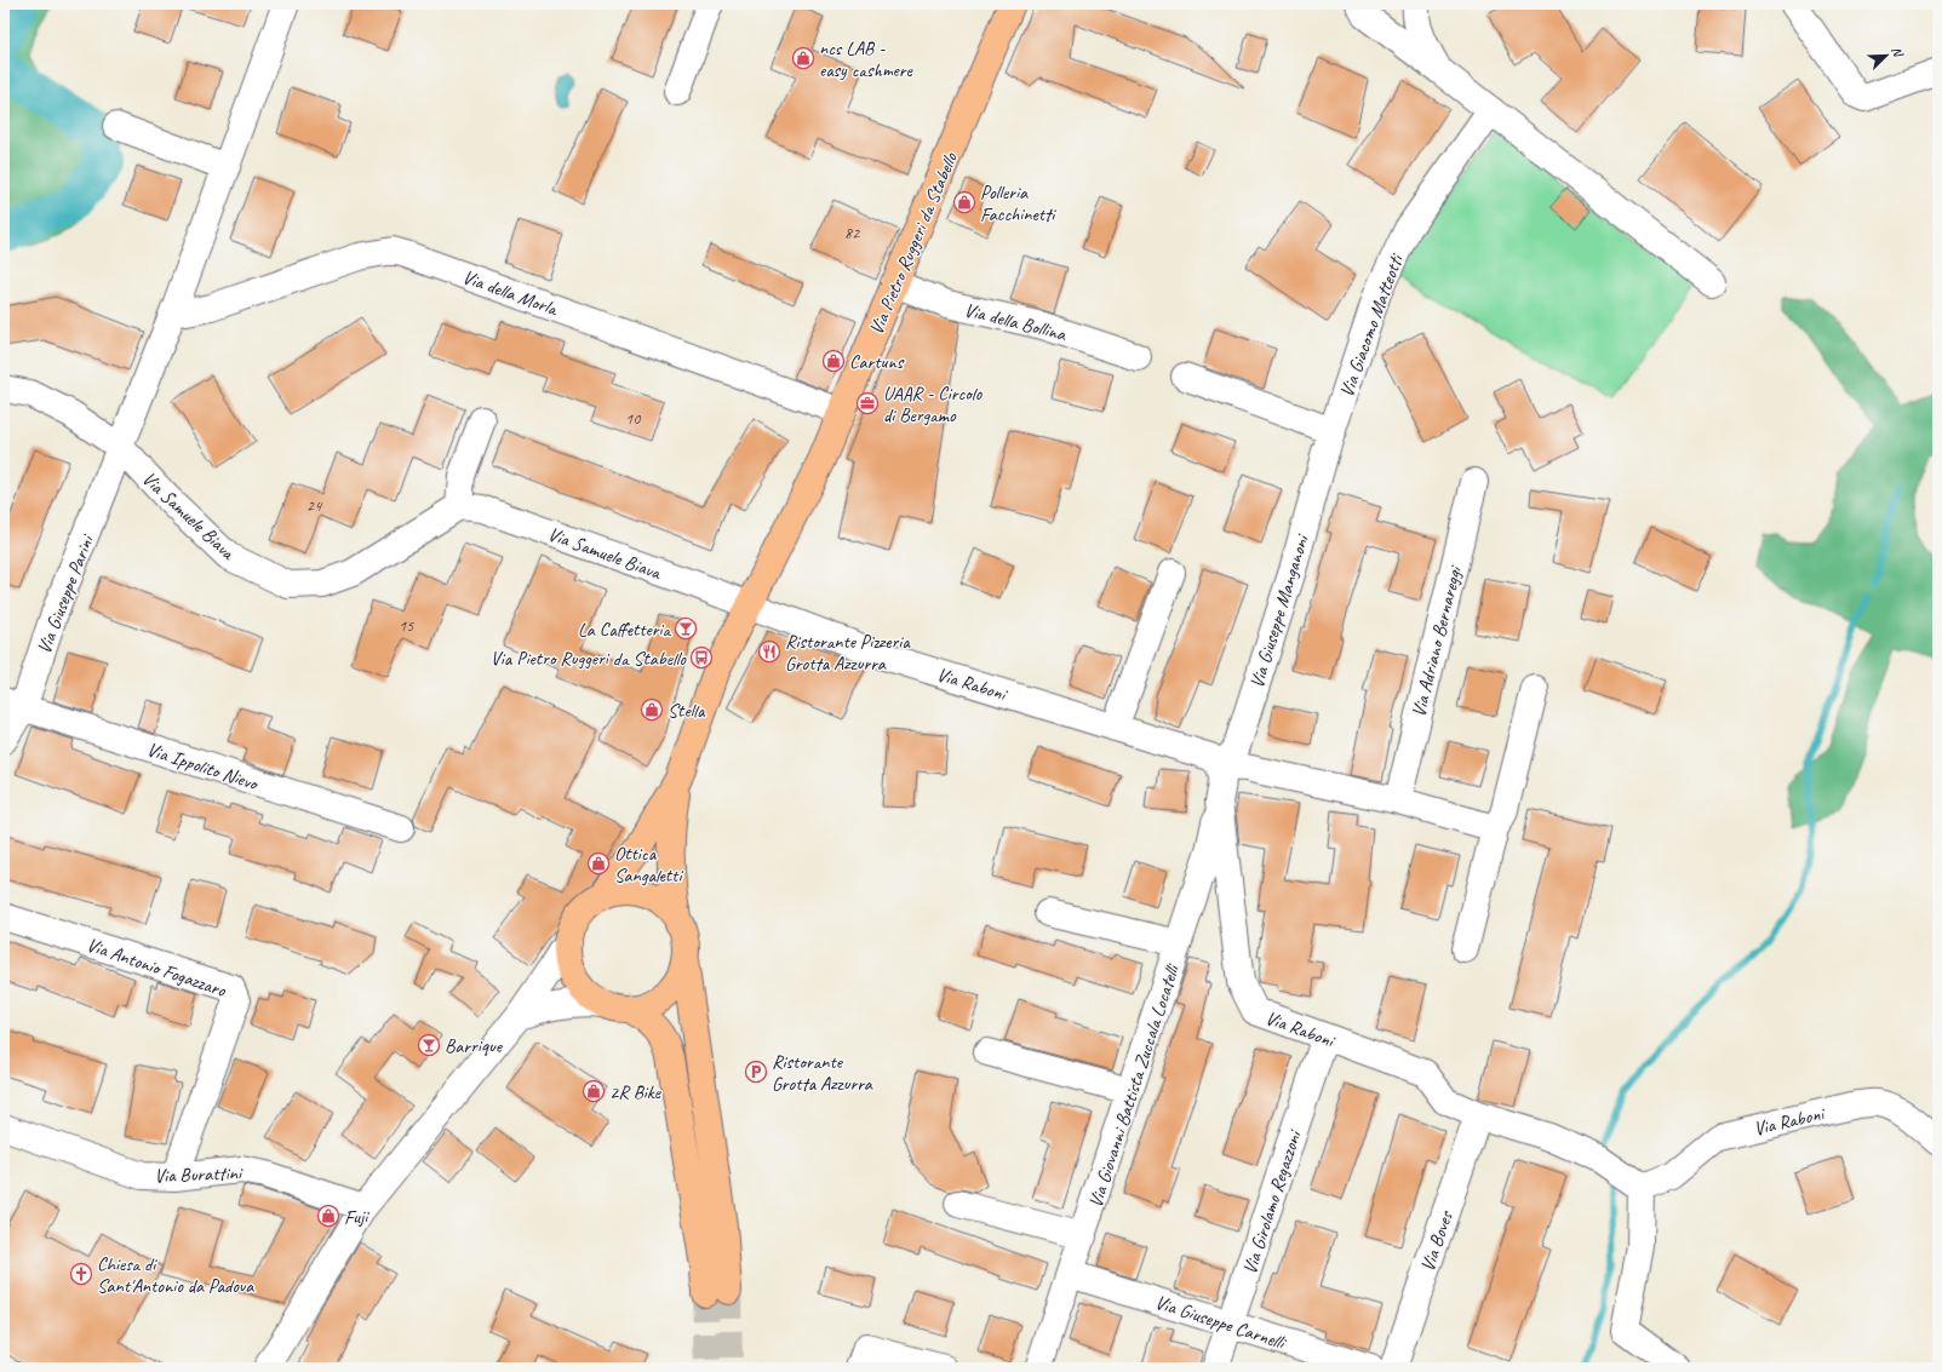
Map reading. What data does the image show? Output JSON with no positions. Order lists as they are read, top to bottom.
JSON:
{
  "streets": {
    "main road": ["Via Pietro Ruggeri da Stabello"],
    "street": [
      "Via della Morla",
      "Via della Bollina",
      "Via Giacomo Matteotti",
      "Via Samuele Biava",
      "Via Giuseppe Parini",
      "Via Giuseppe Manganoni",
      "Via Adriano Bernareggi",
      "Via Raboni",
      "Via Ippolito Nievo",
      "Via Antonio Fogazzaro",
      "Via Giovanni Battista Zuccala Locatelli",
      "Via Burattini",
      "Via Girolamo Regazzoni",
      "Via Boves",
      "Via Giuseppe Carnelli"
    ]
  },
  "crossings": [
    ["Via Pietro Ruggeri da Stabello", "Via della Morla"],
    ["Via Pietro Ruggeri da Stabello", "Via della Bollina"],
    ["Via Pietro Ruggeri da Stabello", "Via Samuele Biava"],
    ["Via Pietro Ruggeri da Stabello", "Via Raboni"],
    ["Via Pietro Ruggeri da Stabello", "Via Burattini"],
    ["Via Giacomo Matteotti", "Via Giuseppe Manganoni"],
    ["Via Samuele Biava", "Via Giuseppe Parini"],
    ["Via Samuele Biava", "Via Raboni"],
    ["Via Giuseppe Parini", "Via Ippolito Nievo"],
    ["Via Giuseppe Manganoni", "Via Raboni"],
    ["Via Raboni", "Via Giovanni Battista Zuccala Locatelli"],
    ["Via Raboni", "Via Girolamo Regazzoni"],
    ["Via Raboni", "Via Boves"],
    ["Via Antonio Fogazzaro", "Via Burattini"],
    ["Via Giovanni Battista Zuccala Locatelli", "Via Giuseppe Carnelli"],
    ["Via Girolamo Regazzoni", "Via Giuseppe Carnelli"]
  ],
  "places": {
    "shop": [
      "ncs LAB - easy cashmere",
      "Polleria Facchinetti",
      "Cartuns",
      "Stella",
      "Ottica Sangaletti",
      "2R Bike",
      "Fuji"
    ],
    "office": ["UAAR - Circolo di Bergamo"],
    "bar": ["La Caffetteria", "Barrique"],
    "restaurant": ["Ristorante Pizzeria Grotta Azzurra"],
    "bus stop": ["Via Pietro Ruggeri da Stabello"],
    "parking": ["Ristorante Grotta Azzurra"],
    "church": ["Chiesa di Sant'Antonio da Padova"]
  },
  "house_numbers": [
    "82",
    "10",
    "24",
    "15"
  ],
  "north": "top right"
}
